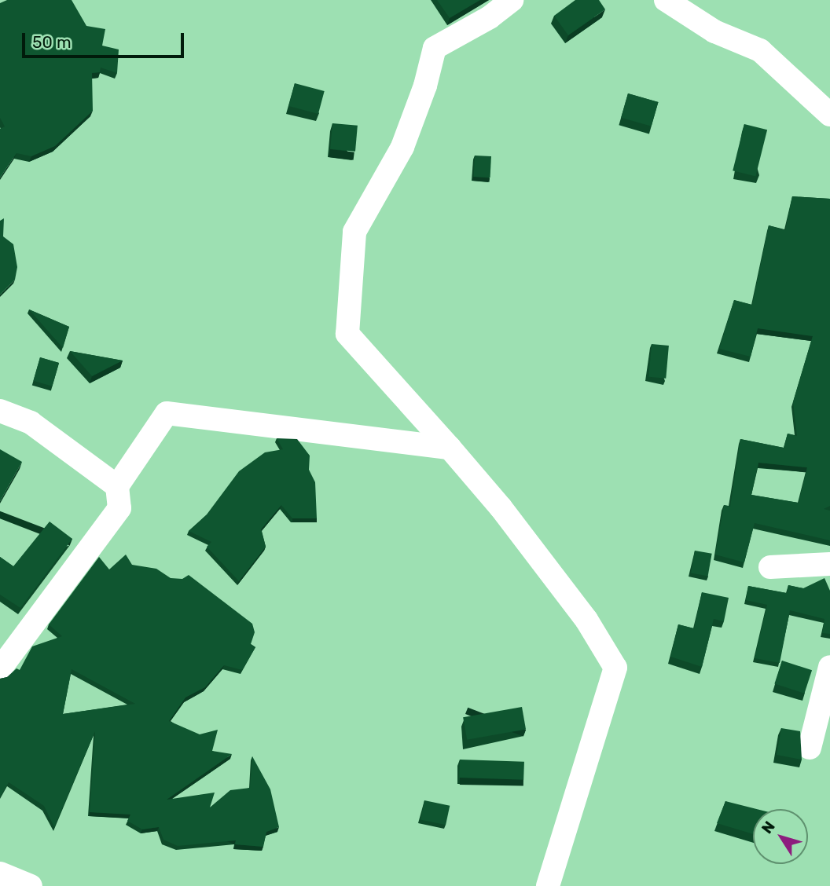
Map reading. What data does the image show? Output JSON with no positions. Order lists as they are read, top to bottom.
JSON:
{
  "scale_bar": "50 m",
  "north": "top left"
}
